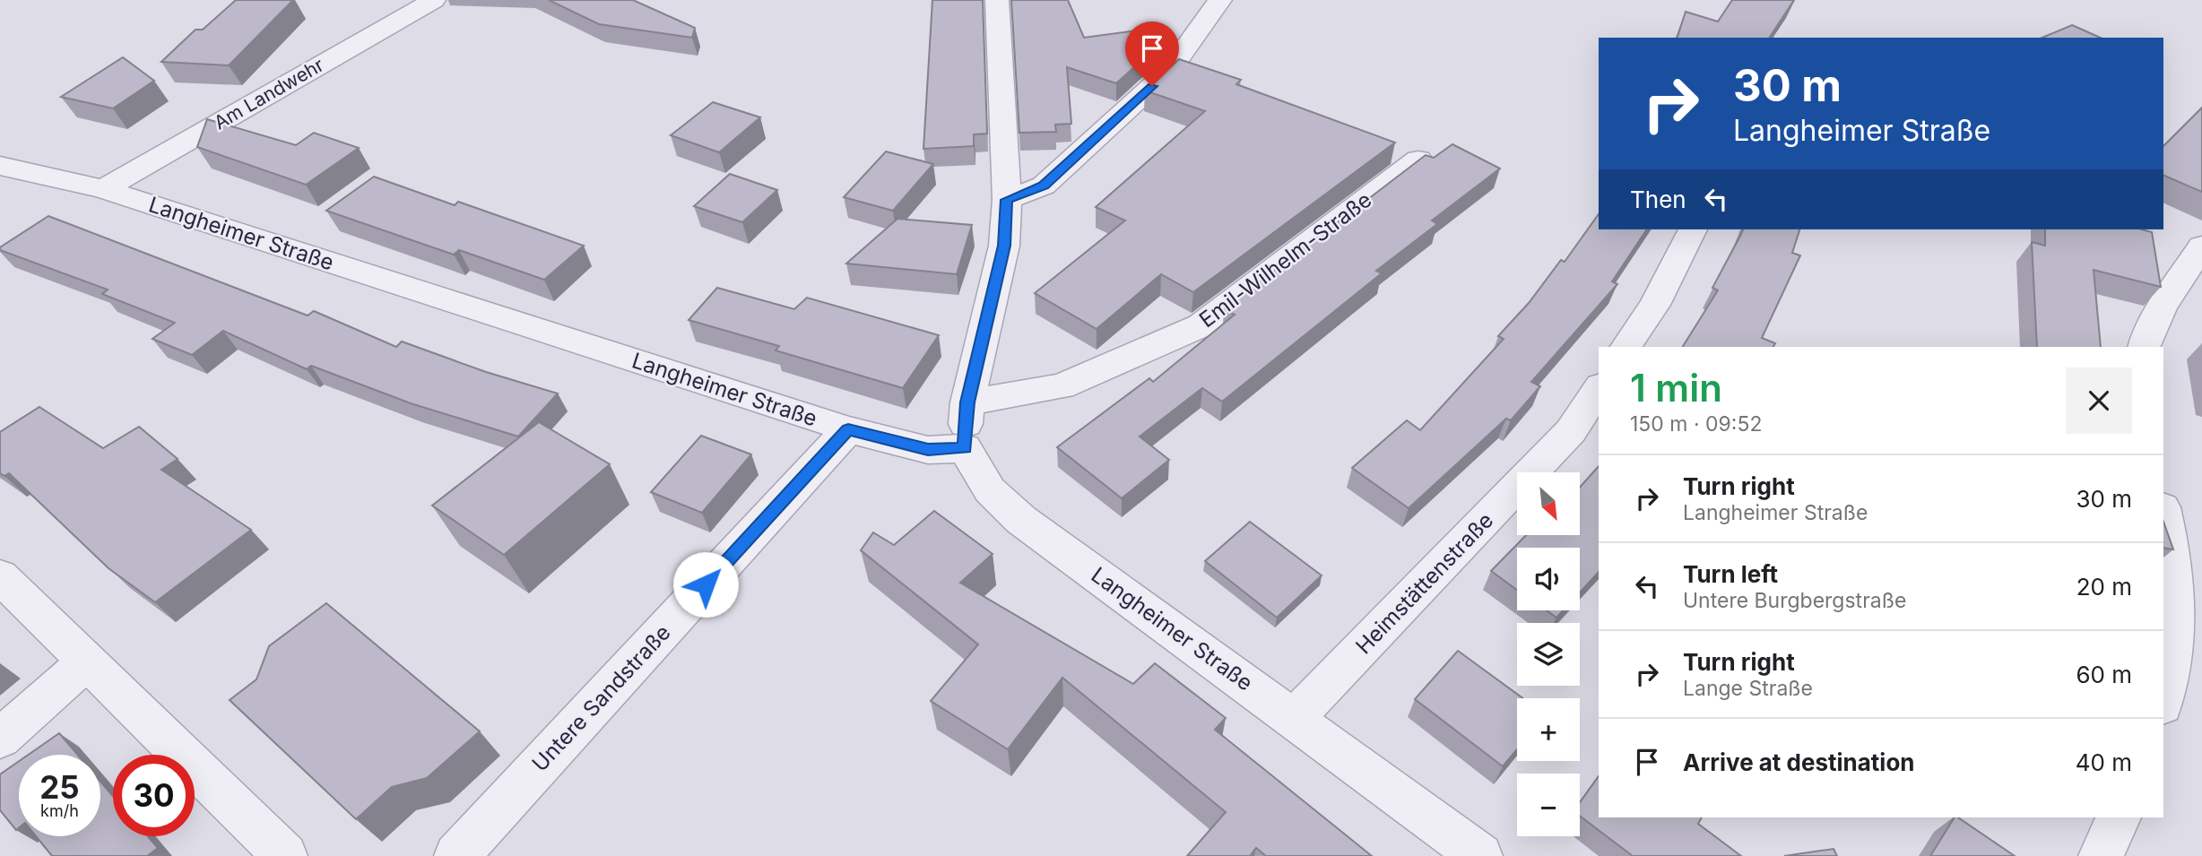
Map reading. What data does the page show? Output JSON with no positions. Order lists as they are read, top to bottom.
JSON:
{
  "streets": {
    "street": [
      "Am Landwehr",
      "Langheimer Straße",
      "Emil-Wilhelm-Straße",
      "Heimstättenstraße",
      "Untere Sandstraße"
    ]
  },
  "crossings": [
    ["Am Landwehr", "Langheimer Straße"],
    ["Langheimer Straße", "Heimstättenstraße"],
    ["Langheimer Straße", "Untere Sandstraße"]
  ],
  "north": "bottom right",
  "page": {
    "turn": ["30 m", "Langheimer Straße"],
    "then": "Then",
    "heading": ["1 min", "150 m · 09:52"],
    "list": [
      {
        "name": "Turn right",
        "note": "Langheimer Straße",
        "value": "30 m"
      },
      {
        "name": "Turn left",
        "note": "Untere Burgbergstraße",
        "value": "20 m"
      },
      {
        "name": "Turn right",
        "note": "Lange Straße",
        "value": "60 m"
      },
      {
        "name": "Arrive at destination",
        "value": "40 m"
      }
    ],
    "map_buttons": ["+", "−"],
    "speed": "25 km/h",
    "limit": "30"
  }
}
